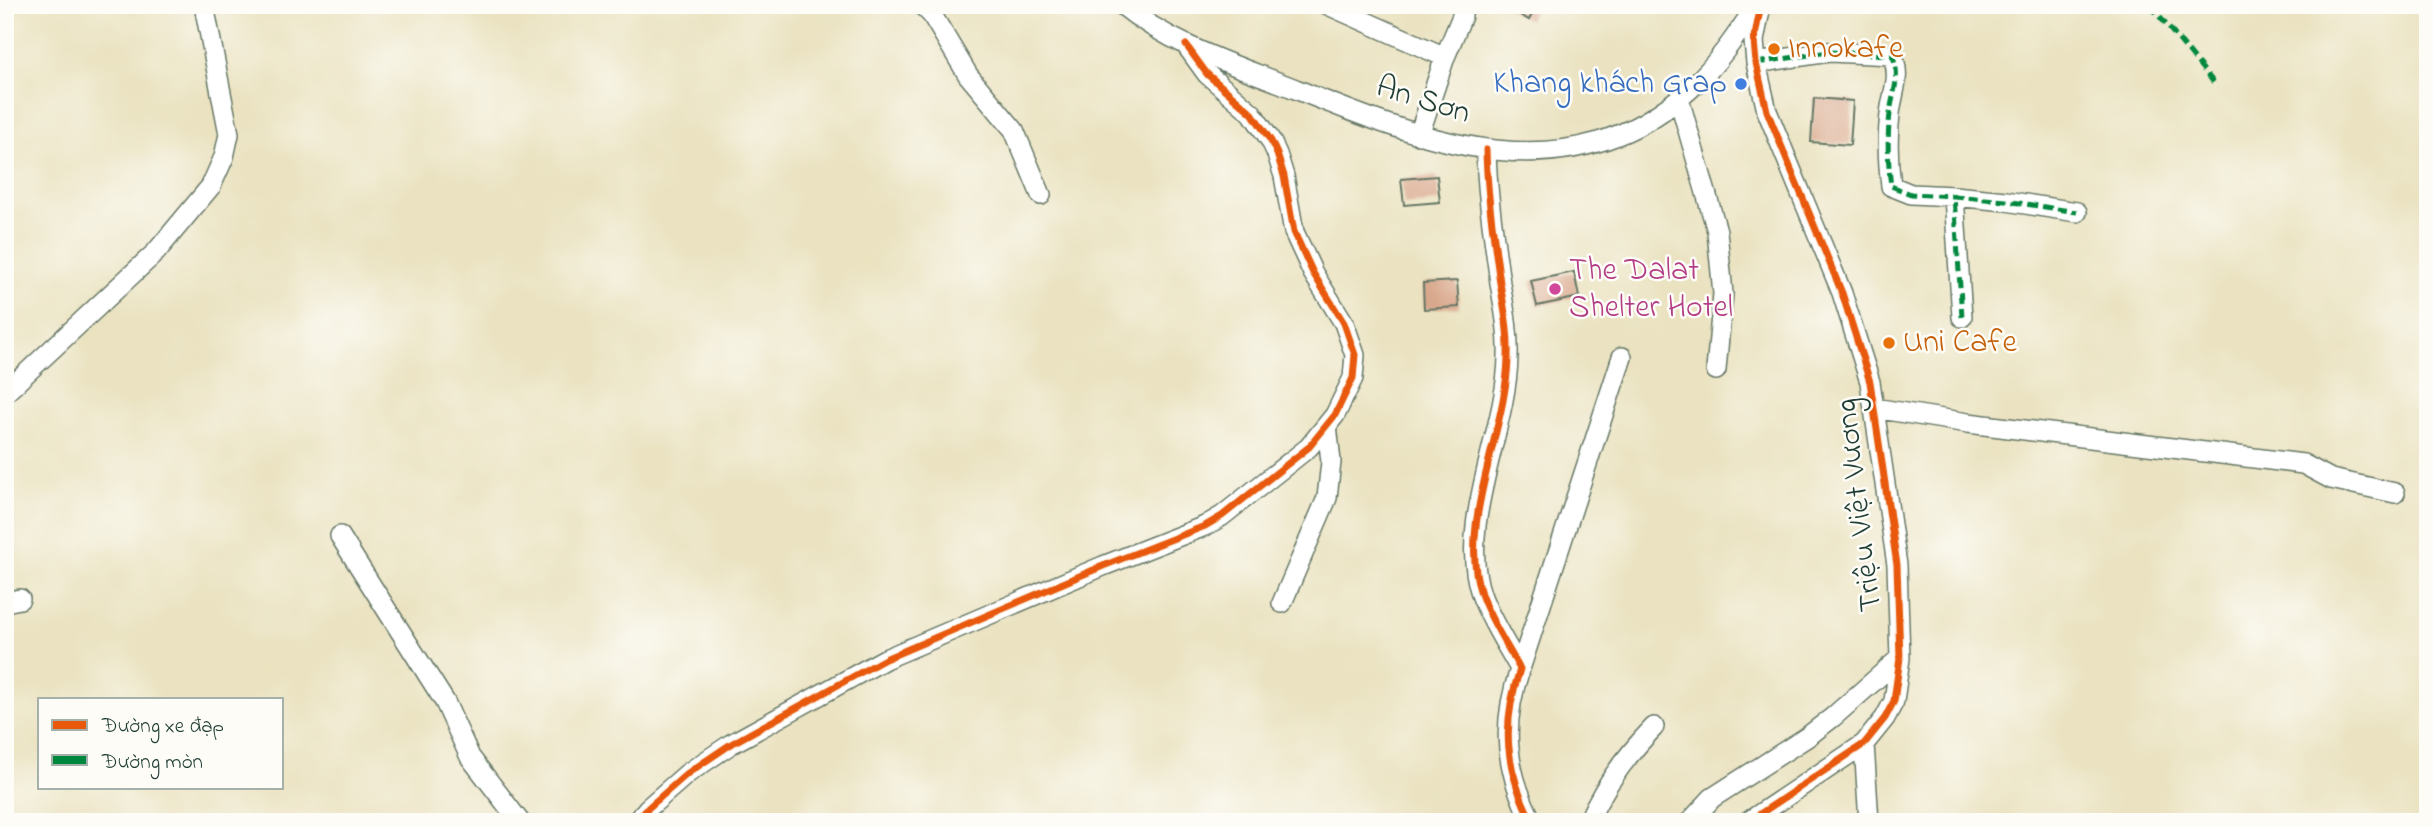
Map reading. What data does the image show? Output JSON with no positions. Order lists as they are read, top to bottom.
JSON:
{
  "streets": {
    "street": ["An Sơn", "Triệu Việt Vương"]
  },
  "crossings": [
    ["An Sơn", "Triệu Việt Vương"]
  ],
  "places": [
    "Innokafe",
    "Khang khách Grap",
    "The Dalat Shelter Hotel",
    "Uni Cafe"
  ],
  "legend": ["Đường xe đạp", "Đường mòn"]
}
